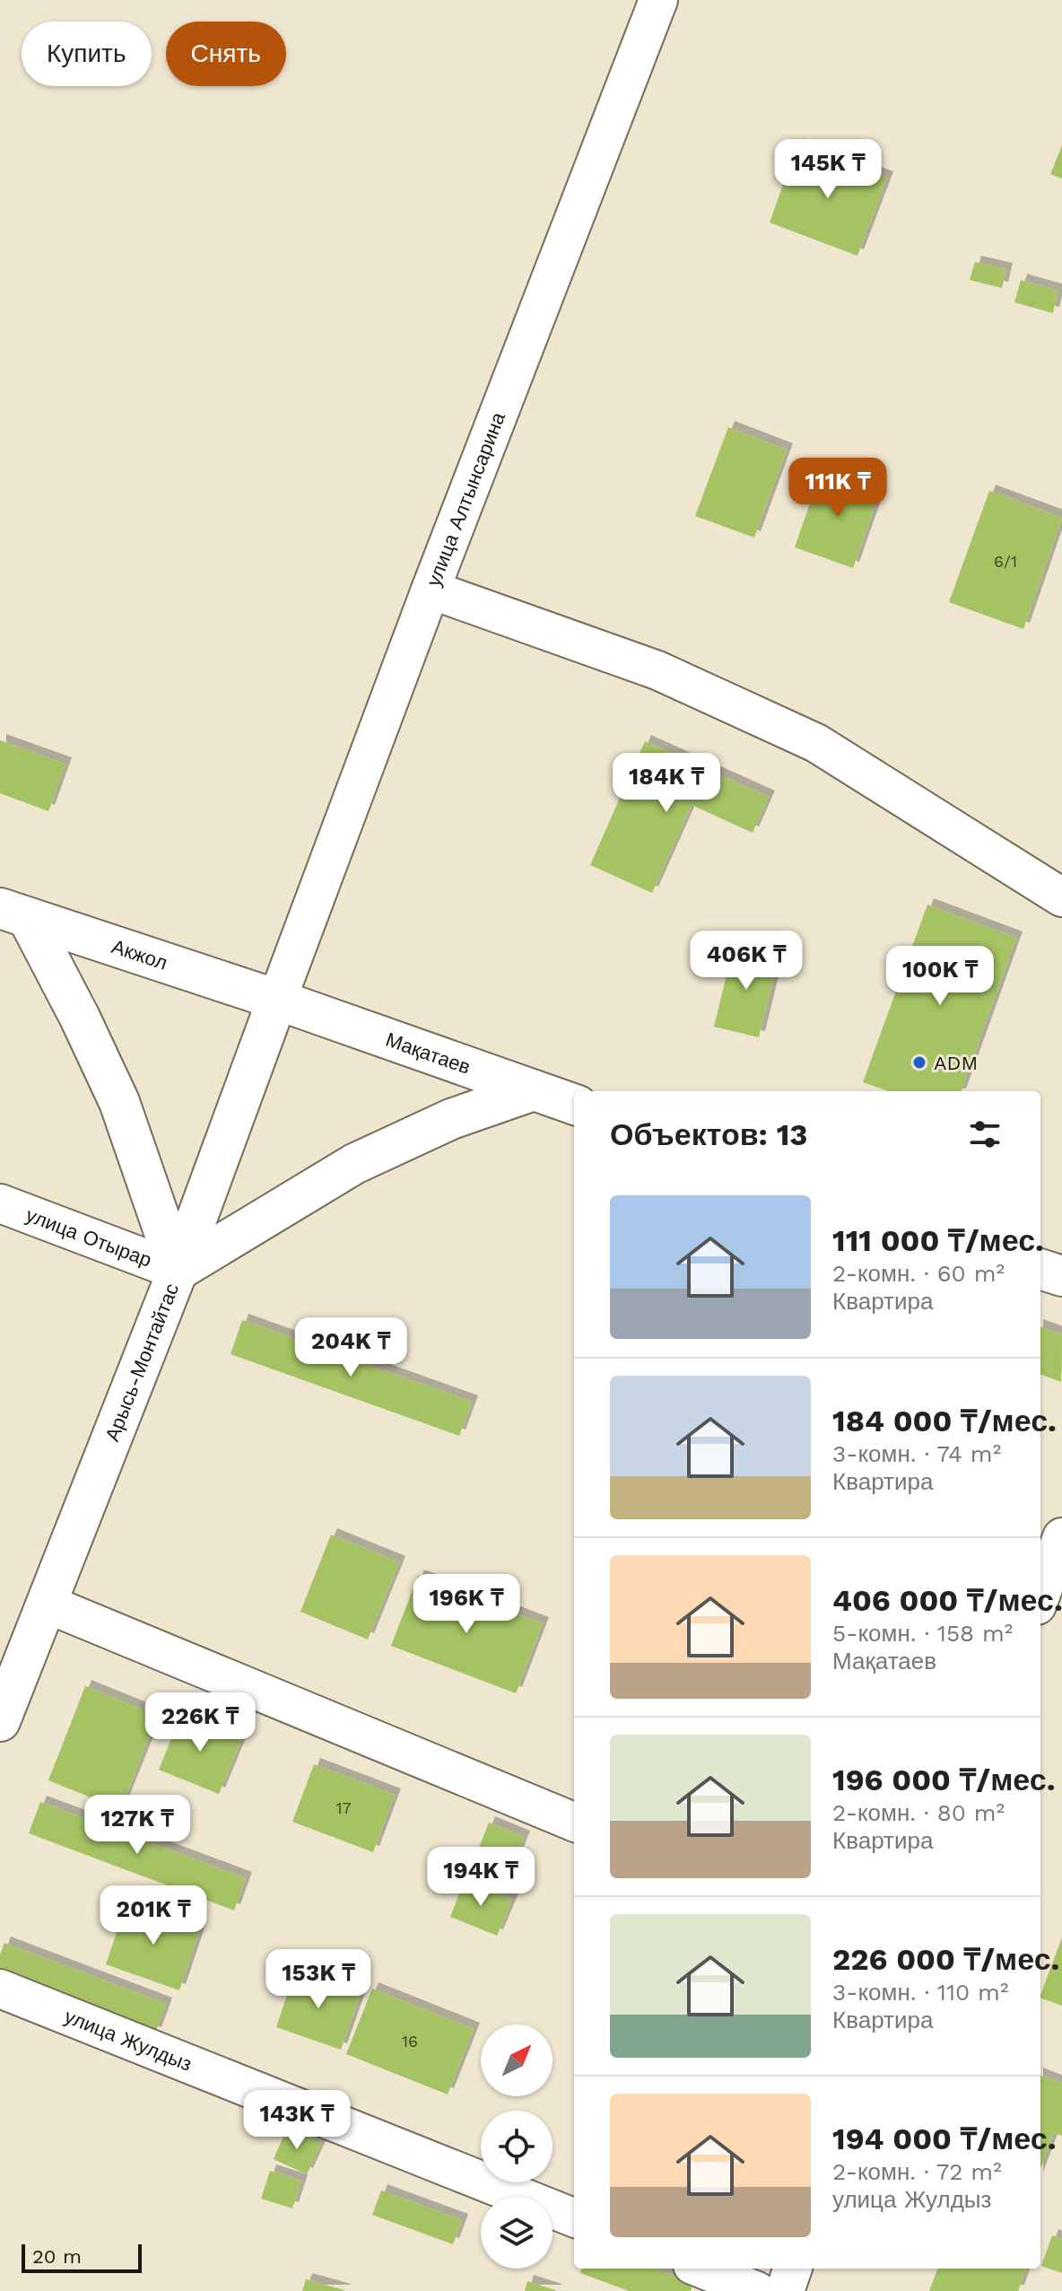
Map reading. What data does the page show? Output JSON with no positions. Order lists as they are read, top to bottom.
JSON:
{
  "streets": {
    "main road": ["Акжол", "Мақатаев", "Арысь-Монтайтас"],
    "street": ["улица Алтынсарина", "улица Отырар", "улица Жулдыз"]
  },
  "crossings": [
    ["улица Алтынсарина", "Акжол"],
    ["улица Алтынсарина", "Мақатаев"],
    ["улица Алтынсарина", "Арысь-Монтайтас"],
    ["Акжол", "Мақатаев"],
    ["Акжол", "Арысь-Монтайтас"],
    ["Мақатаев", "Арысь-Монтайтас"],
    ["улица Отырар", "Арысь-Монтайтас"]
  ],
  "places": ["ADM"],
  "house_numbers": ["6/1", "17", "16"],
  "scale_bar": "20 m",
  "north": "top right",
  "page": {
    "chip": ["Купить", "Снять"],
    "price": [
      "145K ₸",
      "111K ₸",
      "184K ₸",
      "406K ₸",
      "100K ₸",
      "204K ₸",
      "196K ₸",
      "226K ₸",
      "127K ₸",
      "194K ₸",
      "201K ₸",
      "153K ₸",
      "143K ₸"
    ],
    "heading": "Объектов: 13",
    "list": [
      {
        "name": "111 000 ₸/мес.",
        "note": "2-комн. · 60 m² · Квартира"
      },
      {
        "name": "184 000 ₸/мес.",
        "note": "3-комн. · 74 m² · Квартира"
      },
      {
        "name": "406 000 ₸/мес.",
        "note": "5-комн. · 158 m² · Мақатаев"
      },
      {
        "name": "196 000 ₸/мес.",
        "note": "2-комн. · 80 m² · Квартира"
      },
      {
        "name": "226 000 ₸/мес.",
        "note": "3-комн. · 110 m² · Квартира"
      },
      {
        "name": "194 000 ₸/мес.",
        "note": "2-комн. · 72 m² · улица Жулдыз"
      }
    ],
    "scale": "20 m"
  }
}
